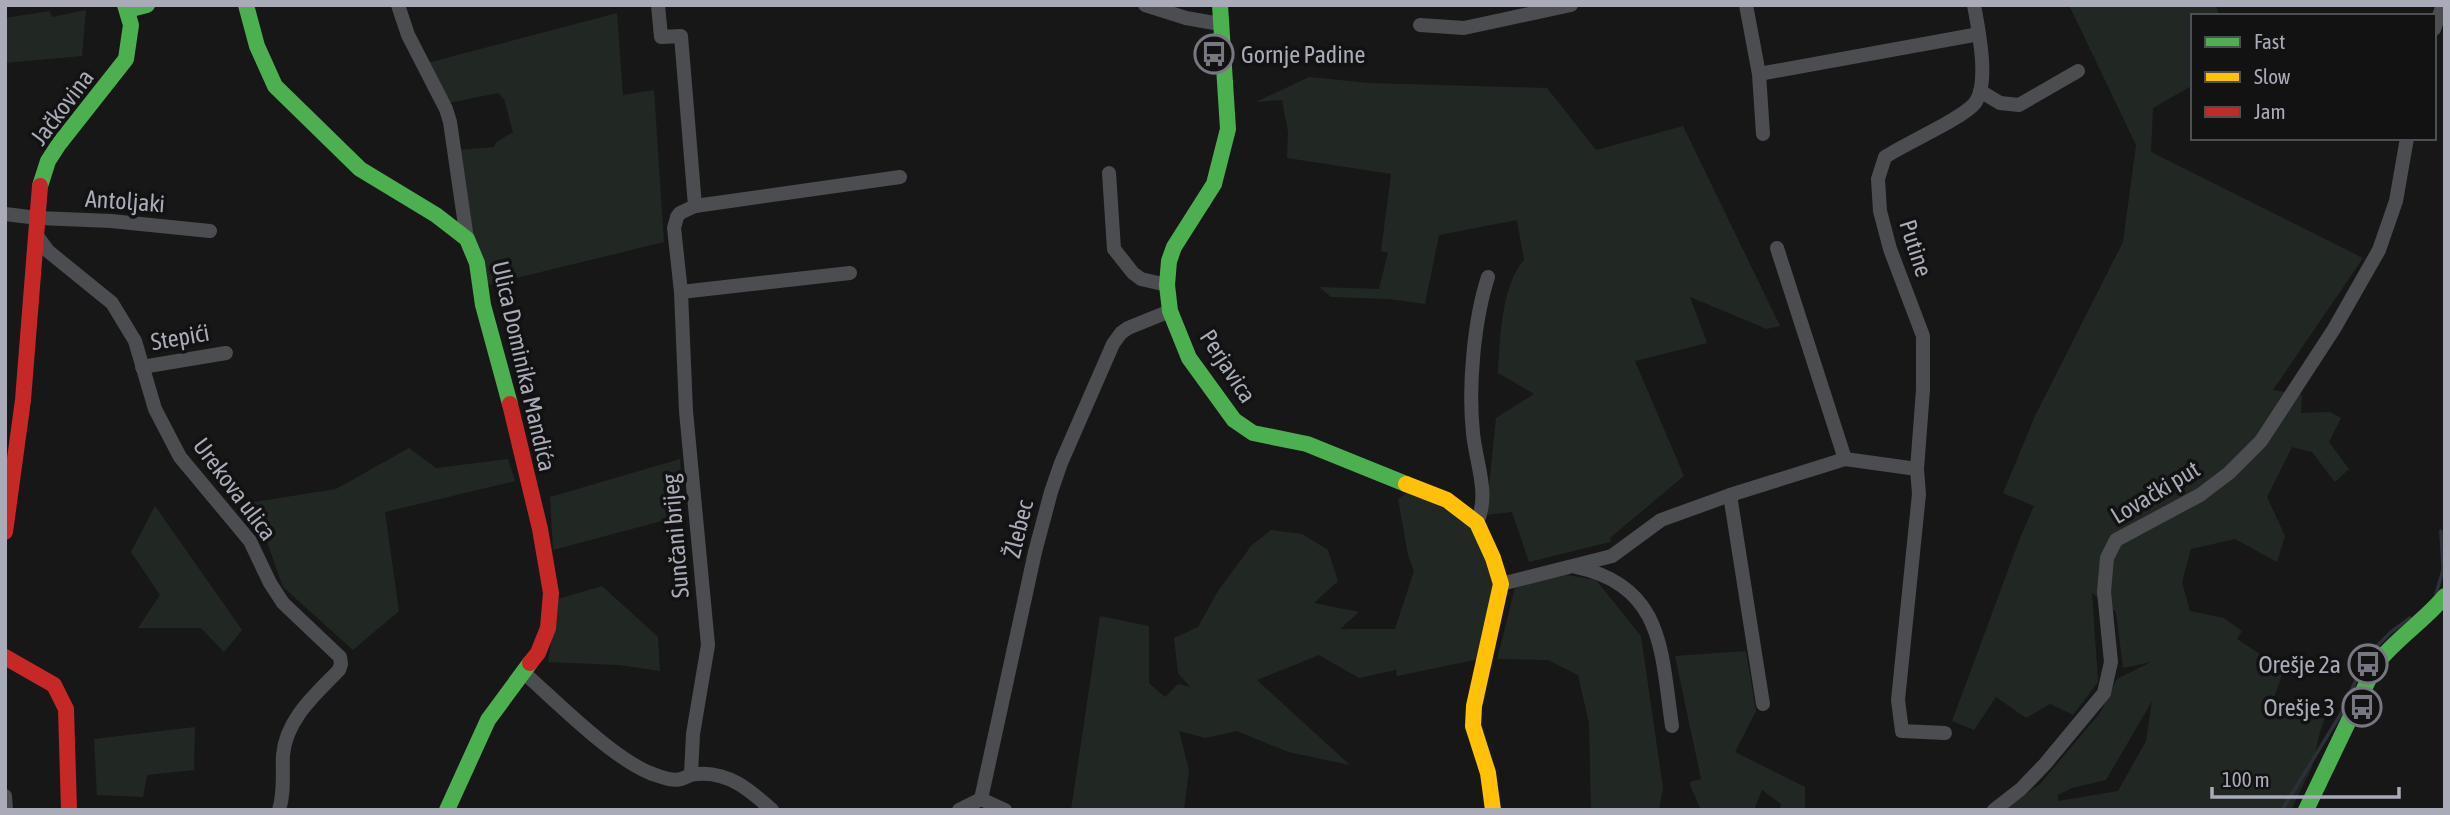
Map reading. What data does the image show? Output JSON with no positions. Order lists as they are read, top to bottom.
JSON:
{
  "streets": {
    "street": [
      "Jačkovina",
      "Antoljaki",
      "Putine",
      "Stepići",
      "Ulica Dominika Mandića",
      "Perjavica",
      "Urekova ulica",
      "Lovački put",
      "Žlebec",
      "Sunčani brijeg"
    ]
  },
  "crossings": [
    ["Jačkovina", "Antoljaki"],
    ["Jačkovina", "Urekova ulica"],
    ["Stepići", "Urekova ulica"],
    ["Perjavica", "Žlebec"]
  ],
  "places": {
    "bus stop": ["Gornje Padine", "Orešje 2a", "Orešje 3"]
  },
  "legend": ["Fast", "Slow", "Jam"],
  "scale_bar": "100 m"
}
